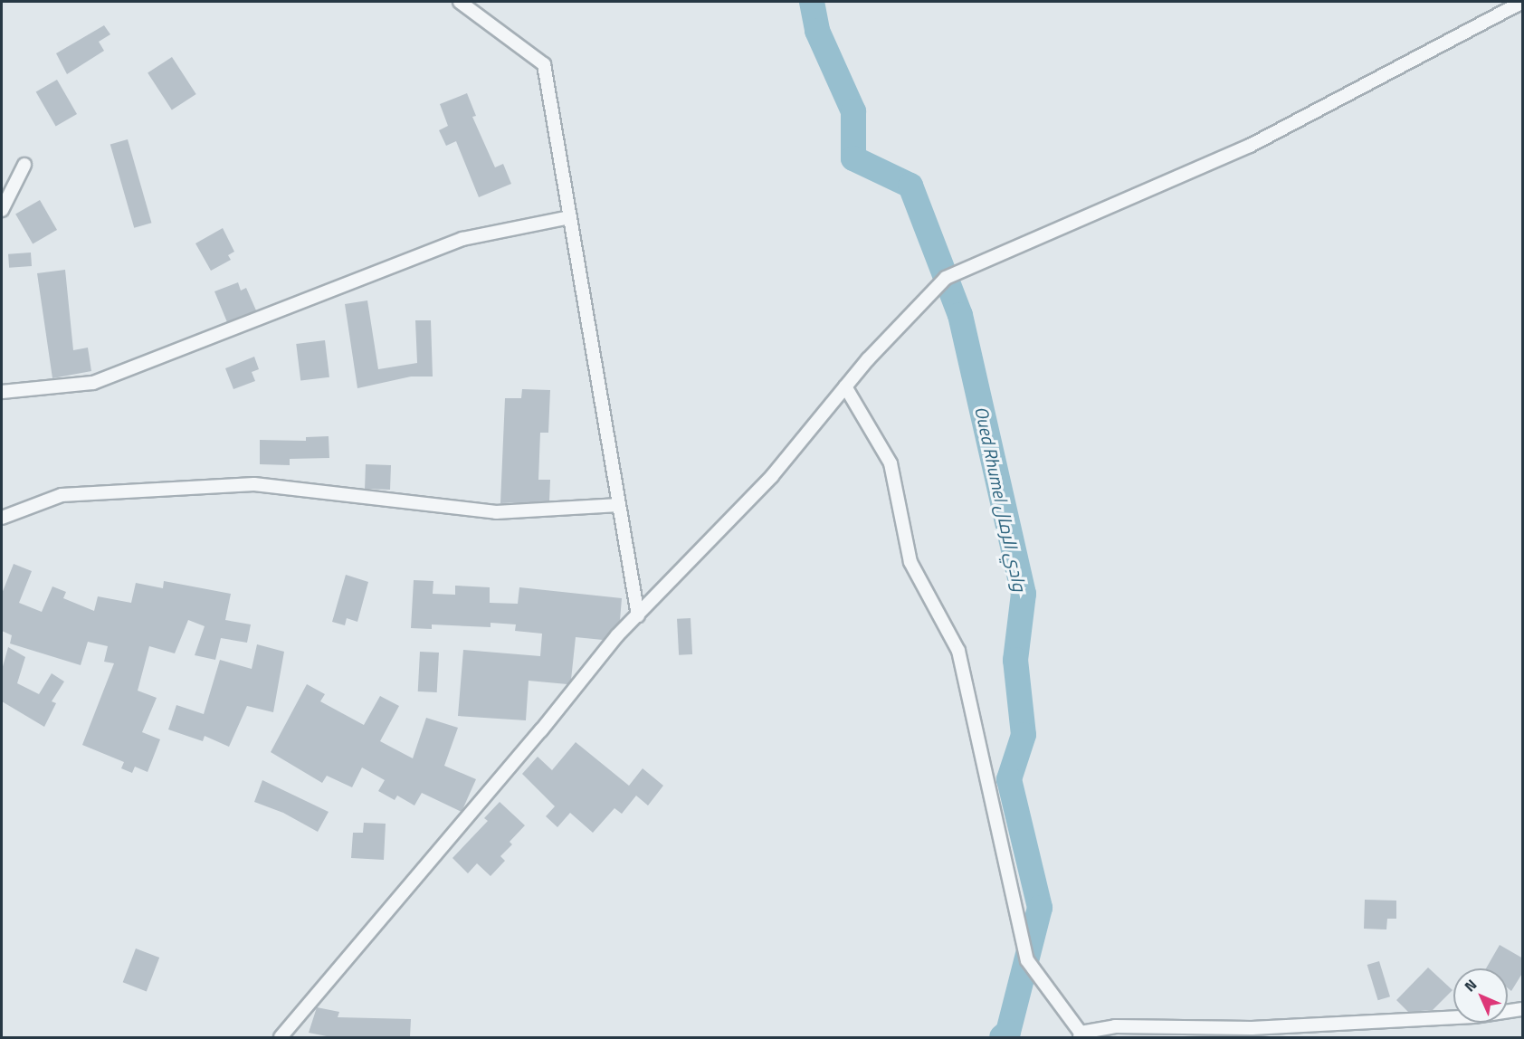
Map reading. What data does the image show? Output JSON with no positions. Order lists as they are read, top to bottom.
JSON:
{
  "water": ["Oued Rhumel وادي الرمال"],
  "north": "top left"
}
